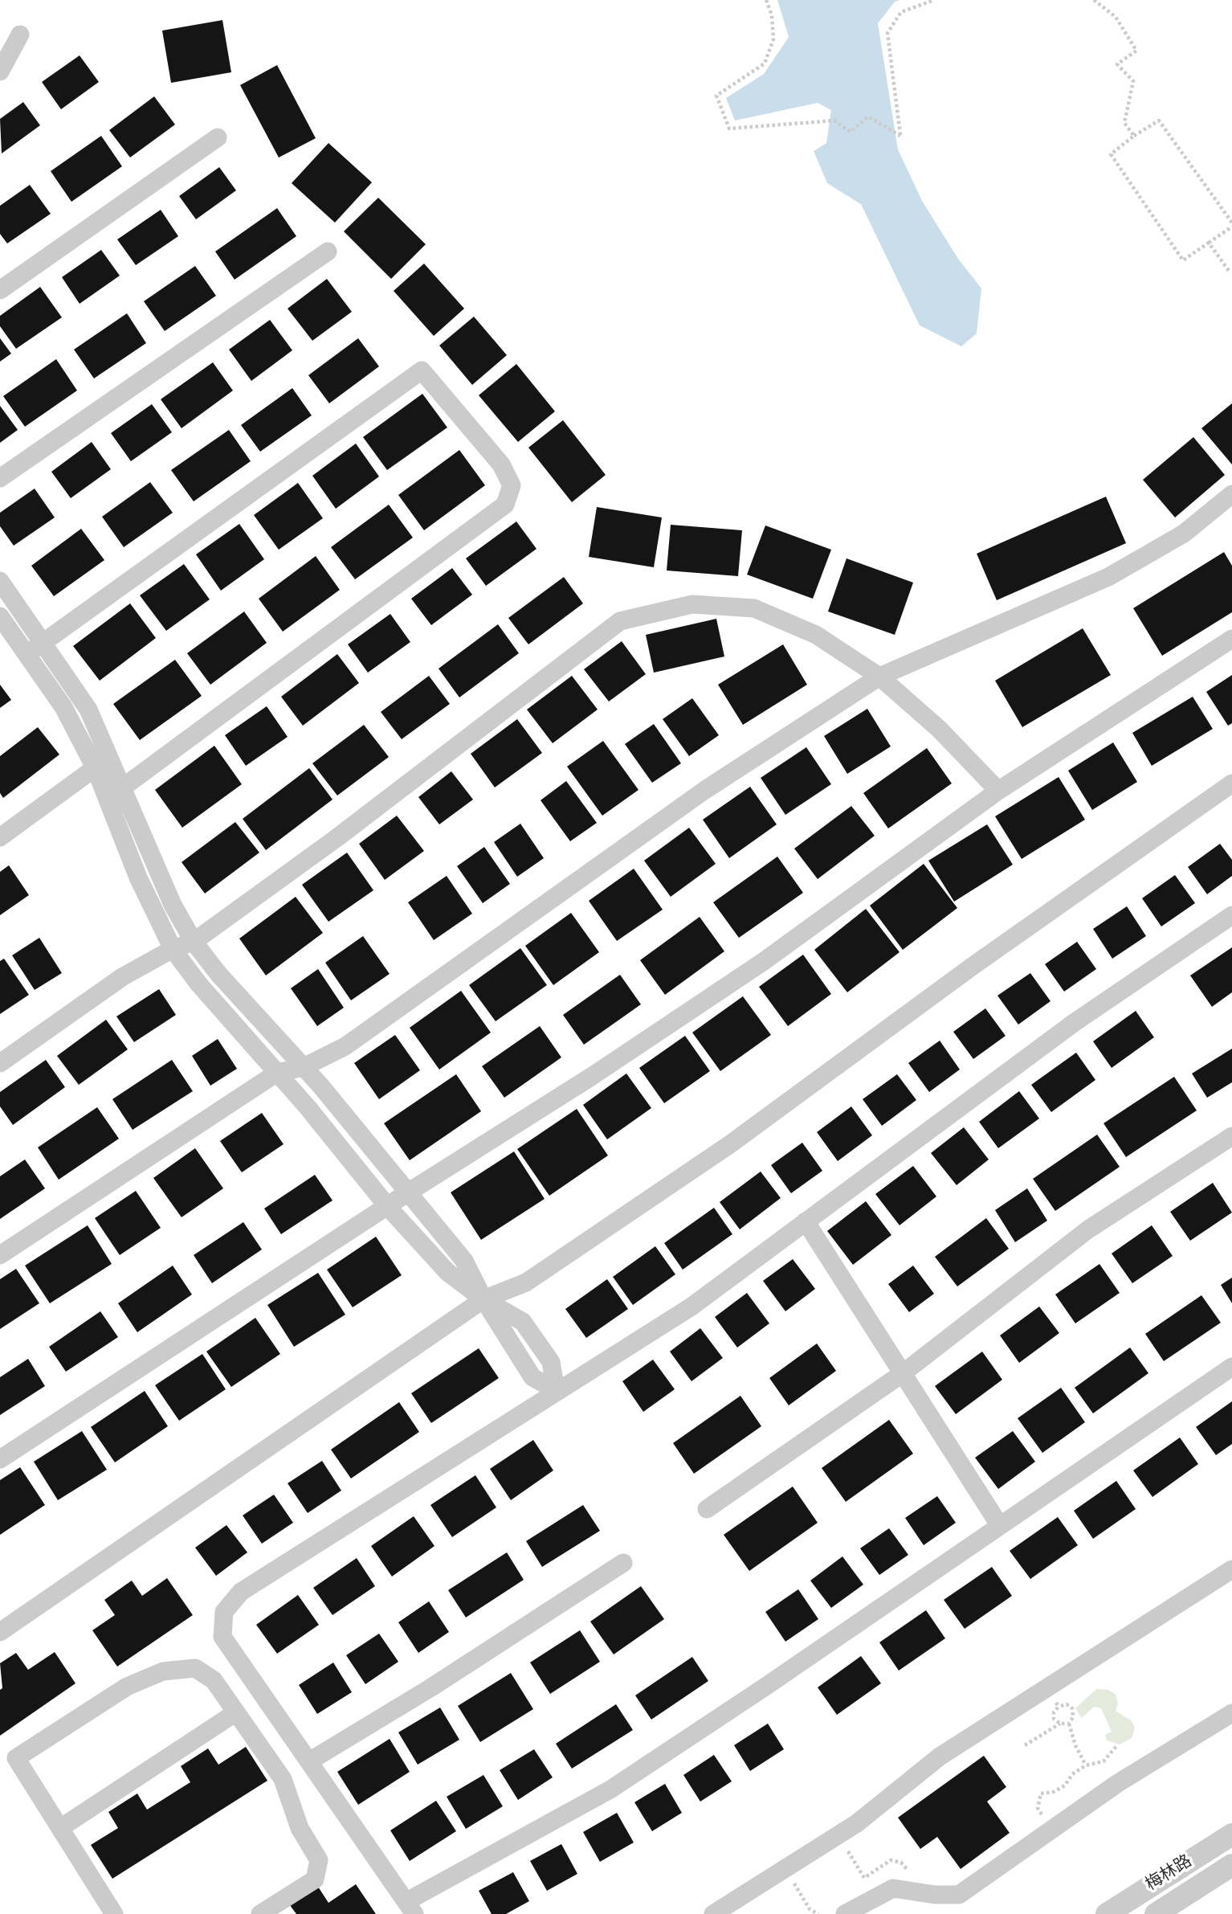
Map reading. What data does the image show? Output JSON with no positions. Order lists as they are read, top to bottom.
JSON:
{
  "streets": {
    "street": ["梅林路"]
  }
}
